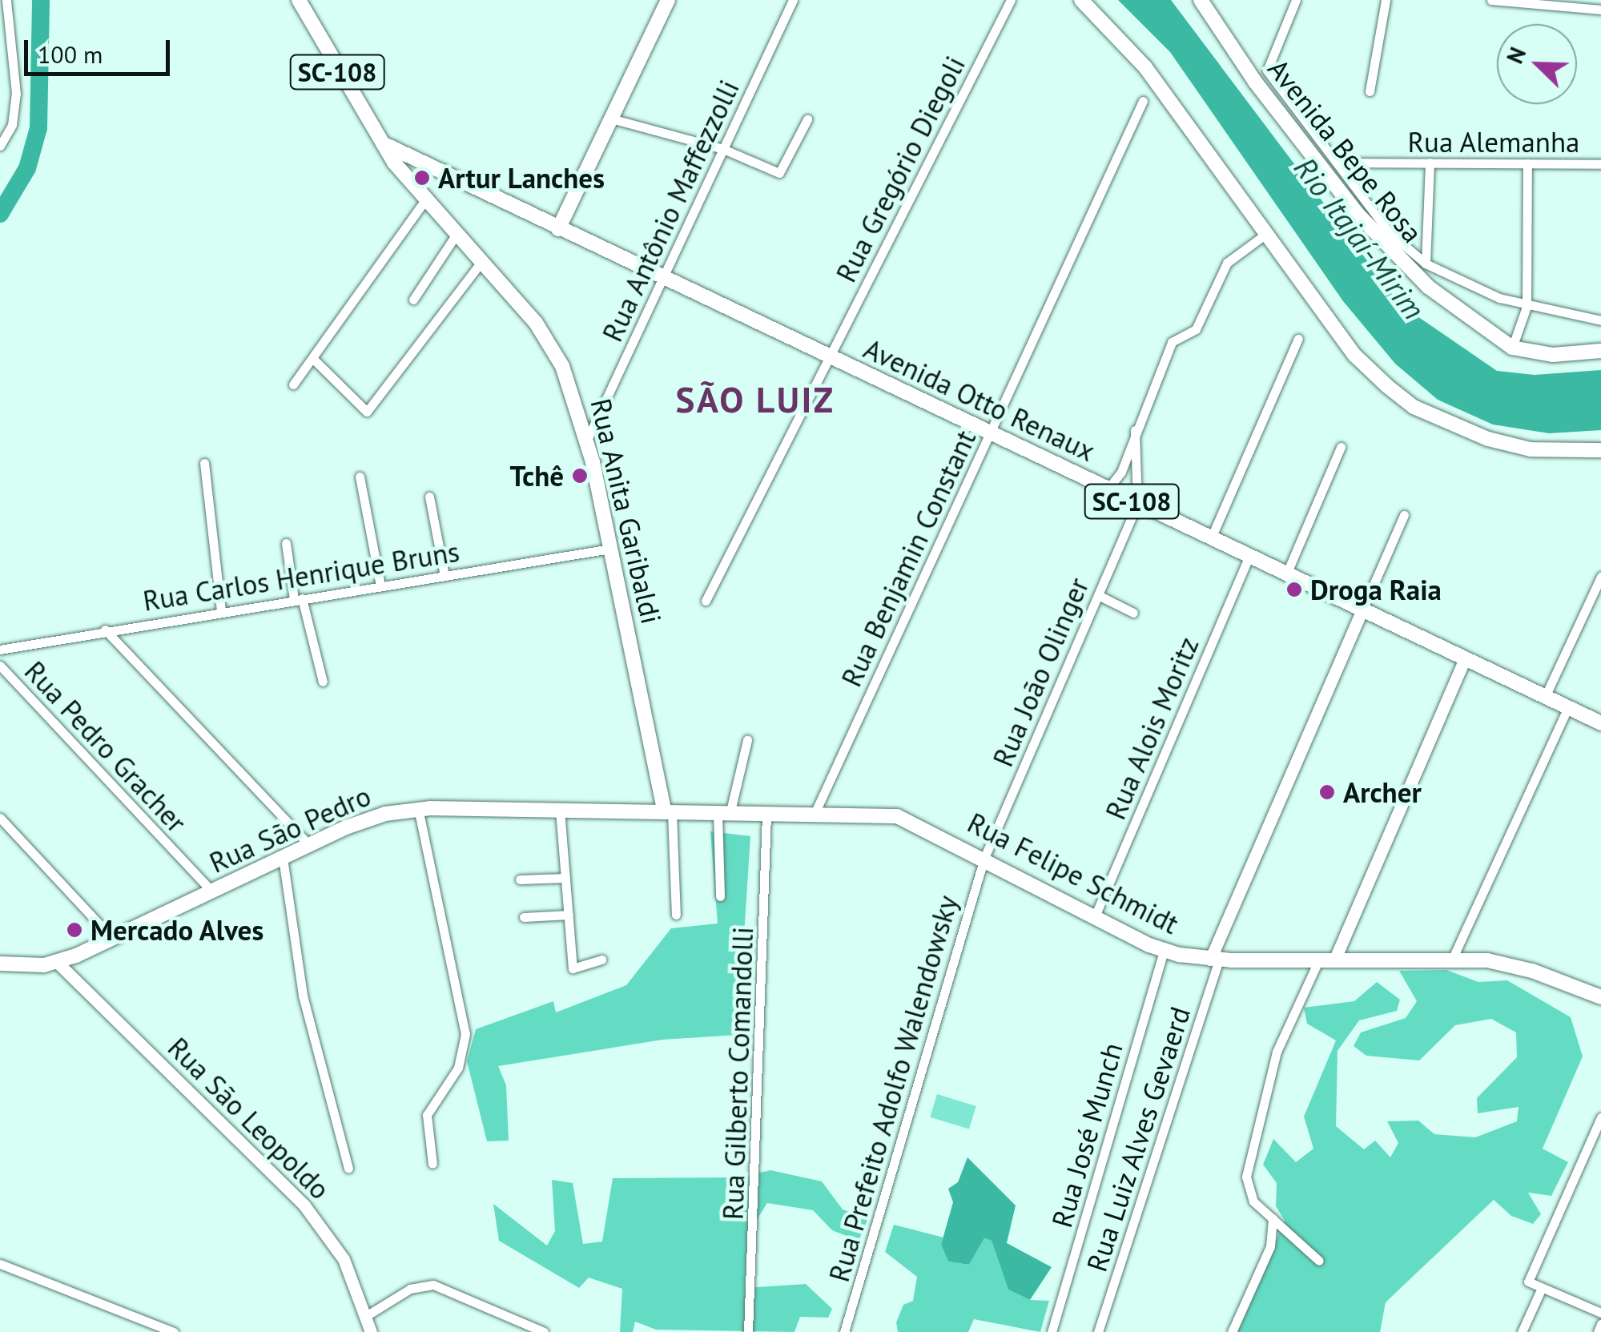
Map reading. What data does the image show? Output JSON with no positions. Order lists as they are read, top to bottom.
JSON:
{
  "streets": {
    "main road": [
      "SC-108",
      "Avenida Bepe Rosa",
      "Avenida Otto Renaux",
      "Rua Anita Garibaldi",
      "Rua São Pedro",
      "Rua Felipe Schmidt"
    ],
    "street": [
      "Rua Alemanha",
      "Rua Gregório Diegoli",
      "Rua Antônio Maffezzolli",
      "Rua Benjamin Constant",
      "Rua Carlos Henrique Bruns",
      "Rua João Olinger",
      "Rua Alois Moritz",
      "Rua Pedro Gracher",
      "Rua Gilberto Comandolli",
      "Rua Prefeito Adolfo Walendowsky",
      "Rua São Leopoldo",
      "Rua José Munch",
      "Rua Luiz Alves Gevaerd"
    ]
  },
  "crossings": [
    ["SC-108", "Avenida Otto Renaux"],
    ["SC-108", "Rua Anita Garibaldi"],
    ["Rua Gregório Diegoli", "Avenida Otto Renaux"],
    ["Rua Antônio Maffezzolli", "Avenida Otto Renaux"],
    ["Rua Antônio Maffezzolli", "Rua Anita Garibaldi"],
    ["Avenida Otto Renaux", "Rua Anita Garibaldi"],
    ["Avenida Otto Renaux", "Rua Benjamin Constant"],
    ["Avenida Otto Renaux", "Rua João Olinger"],
    ["Avenida Otto Renaux", "Rua Alois Moritz"],
    ["Rua Anita Garibaldi", "Rua Carlos Henrique Bruns"],
    ["Rua Anita Garibaldi", "Rua São Pedro"],
    ["Rua Anita Garibaldi", "Rua Felipe Schmidt"],
    ["Rua Benjamin Constant", "Rua Felipe Schmidt"],
    ["Rua João Olinger", "Rua Felipe Schmidt"],
    ["Rua João Olinger", "Rua Prefeito Adolfo Walendowsky"],
    ["Rua Alois Moritz", "Rua Felipe Schmidt"],
    ["Rua Pedro Gracher", "Rua São Pedro"],
    ["Rua São Pedro", "Rua Felipe Schmidt"],
    ["Rua São Pedro", "Rua São Leopoldo"],
    ["Rua Felipe Schmidt", "Rua Gilberto Comandolli"],
    ["Rua Felipe Schmidt", "Rua Prefeito Adolfo Walendowsky"],
    ["Rua Felipe Schmidt", "Rua José Munch"],
    ["Rua Felipe Schmidt", "Rua Luiz Alves Gevaerd"]
  ],
  "districts": ["SÃO LUIZ"],
  "water": ["Rio Itajaí-Mirim"],
  "places": [
    "Artur Lanches",
    "Tchê",
    "Droga Raia",
    "Archer",
    "Mercado Alves"
  ],
  "scale_bar": "100 m",
  "north": "top left"
}
